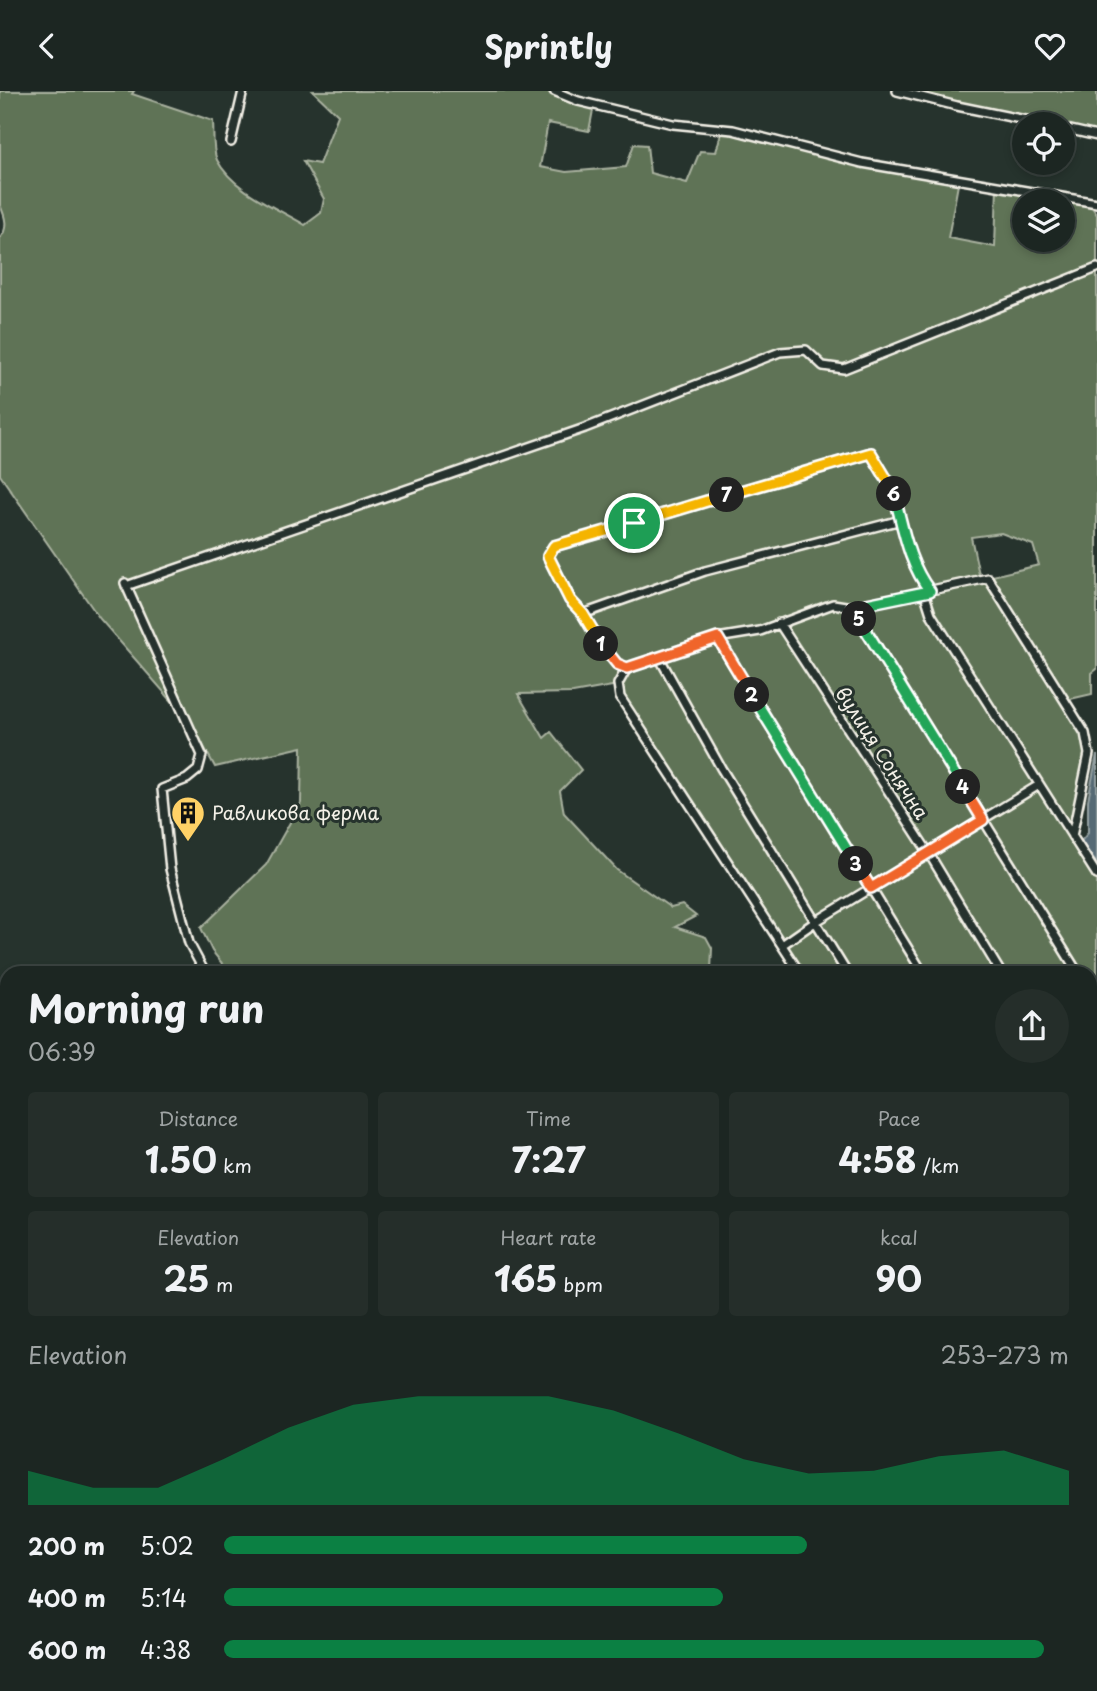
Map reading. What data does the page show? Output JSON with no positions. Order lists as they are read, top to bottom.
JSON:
{
  "streets": {
    "street": ["вулиця Сонячна"]
  },
  "places": {
    "building": ["Равликова ферма"]
  },
  "page": {
    "header": "Sprintly",
    "pins": [
      "6",
      "7",
      "5",
      "1",
      "2",
      "4",
      "3"
    ],
    "heading": ["Morning run", "06:39"],
    "stats": [
      ["Distance", "1.50 km"],
      ["Time", "7:27"],
      ["Pace", "4:58 /km"],
      ["Elevation", "25 m"],
      ["Heart rate", "165 bpm"],
      ["kcal", "90"]
    ],
    "chart": ["Elevation", "253–273 m"],
    "list": [
      {
        "name": "200 m",
        "note": "5:02"
      },
      {
        "name": "400 m",
        "note": "5:14"
      },
      {
        "name": "600 m",
        "note": "4:38"
      }
    ]
  }
}
